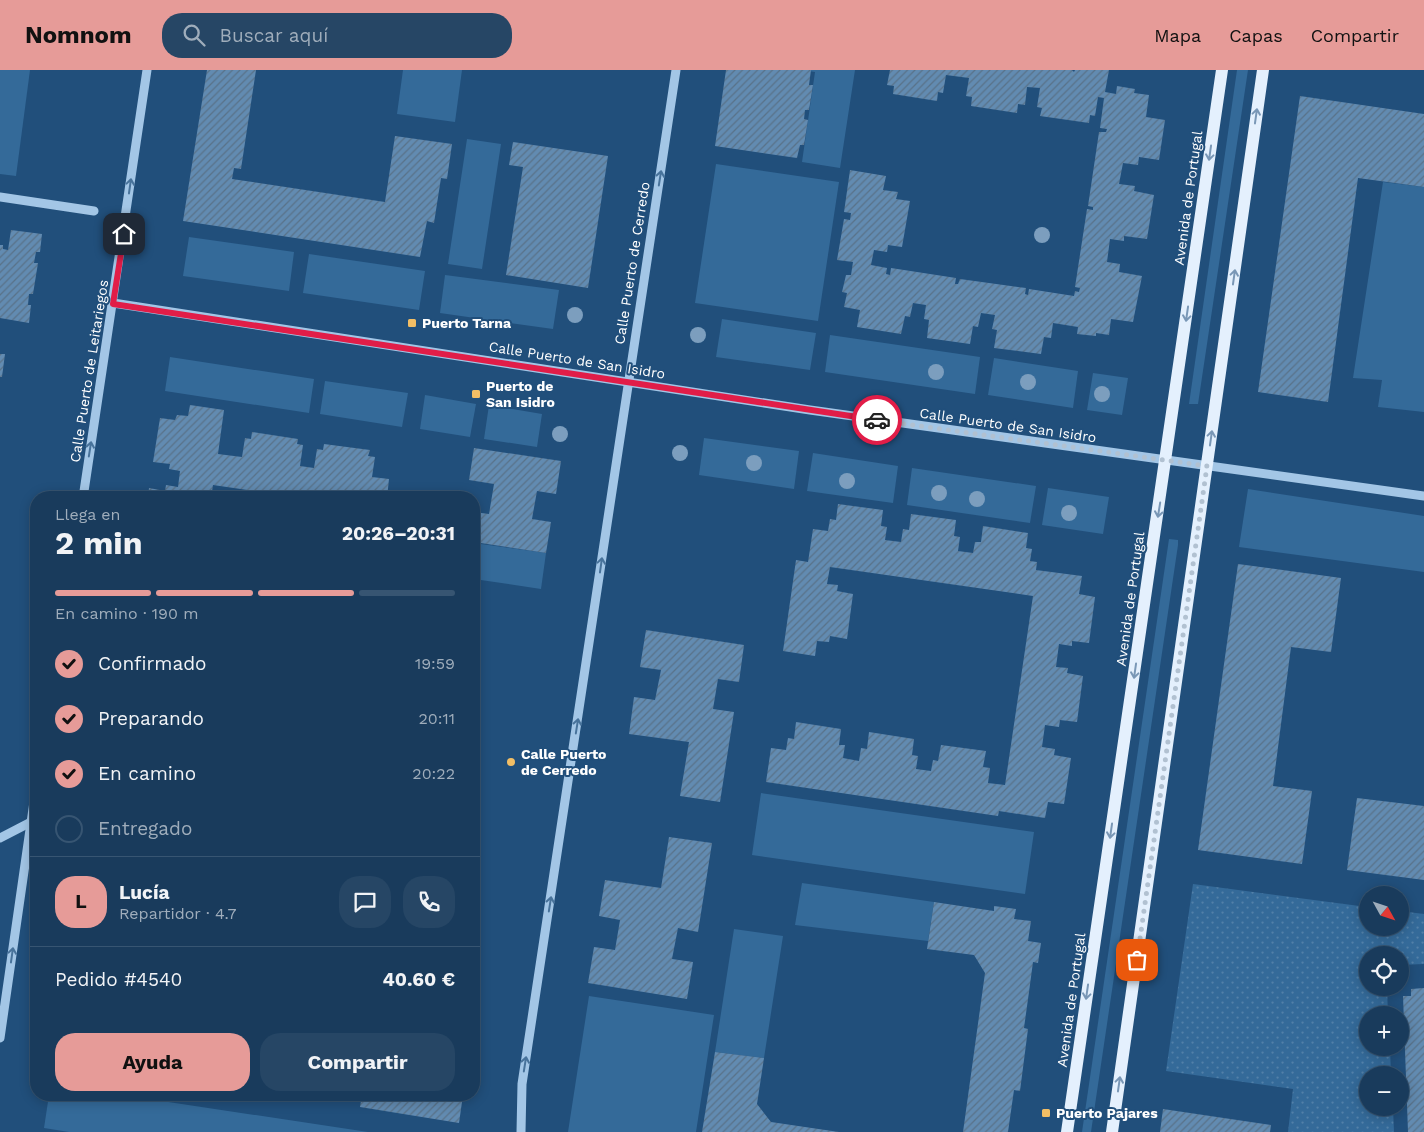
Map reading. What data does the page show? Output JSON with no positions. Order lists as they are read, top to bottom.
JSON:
{
  "streets": {
    "main road": ["Avenida de Portugal"],
    "street": ["Calle Puerto de Cerredo", "Calle Puerto de San Isidro", "Calle Puerto de Leitariegos"]
  },
  "crossings": [
    ["Avenida de Portugal", "Calle Puerto de San Isidro"],
    ["Calle Puerto de Cerredo", "Calle Puerto de San Isidro"],
    ["Calle Puerto de San Isidro", "Calle Puerto de Leitariegos"]
  ],
  "one_way": ["Calle Puerto de Cerredo", "Calle Puerto de Leitariegos"],
  "places": {
    "transit": ["Puerto Tarna", "Puerto de San Isidro", "Puerto Pajares"],
    "other": ["Calle Puerto de Cerredo"]
  },
  "north": "bottom right",
  "page": {
    "header": "Nomnom",
    "search": "Buscar aquí",
    "nav": ["Mapa", "Capas", "Compartir"],
    "heading": ["2 min", "Llega en", "20:26–20:31"],
    "panel": [
      "Lucía",
      "Repartidor · 4.7",
      "Pedido #4540",
      "40.60 €"
    ],
    "bar": "En camino · 190 m",
    "list": [
      ["Confirmado", "19:59"],
      ["Preparando", "20:11"],
      ["En camino", "20:22"],
      "Entregado"
    ],
    "round": "L",
    "map_buttons": ["+", "−"],
    "buttons": ["Ayuda", "Compartir"]
  }
}
